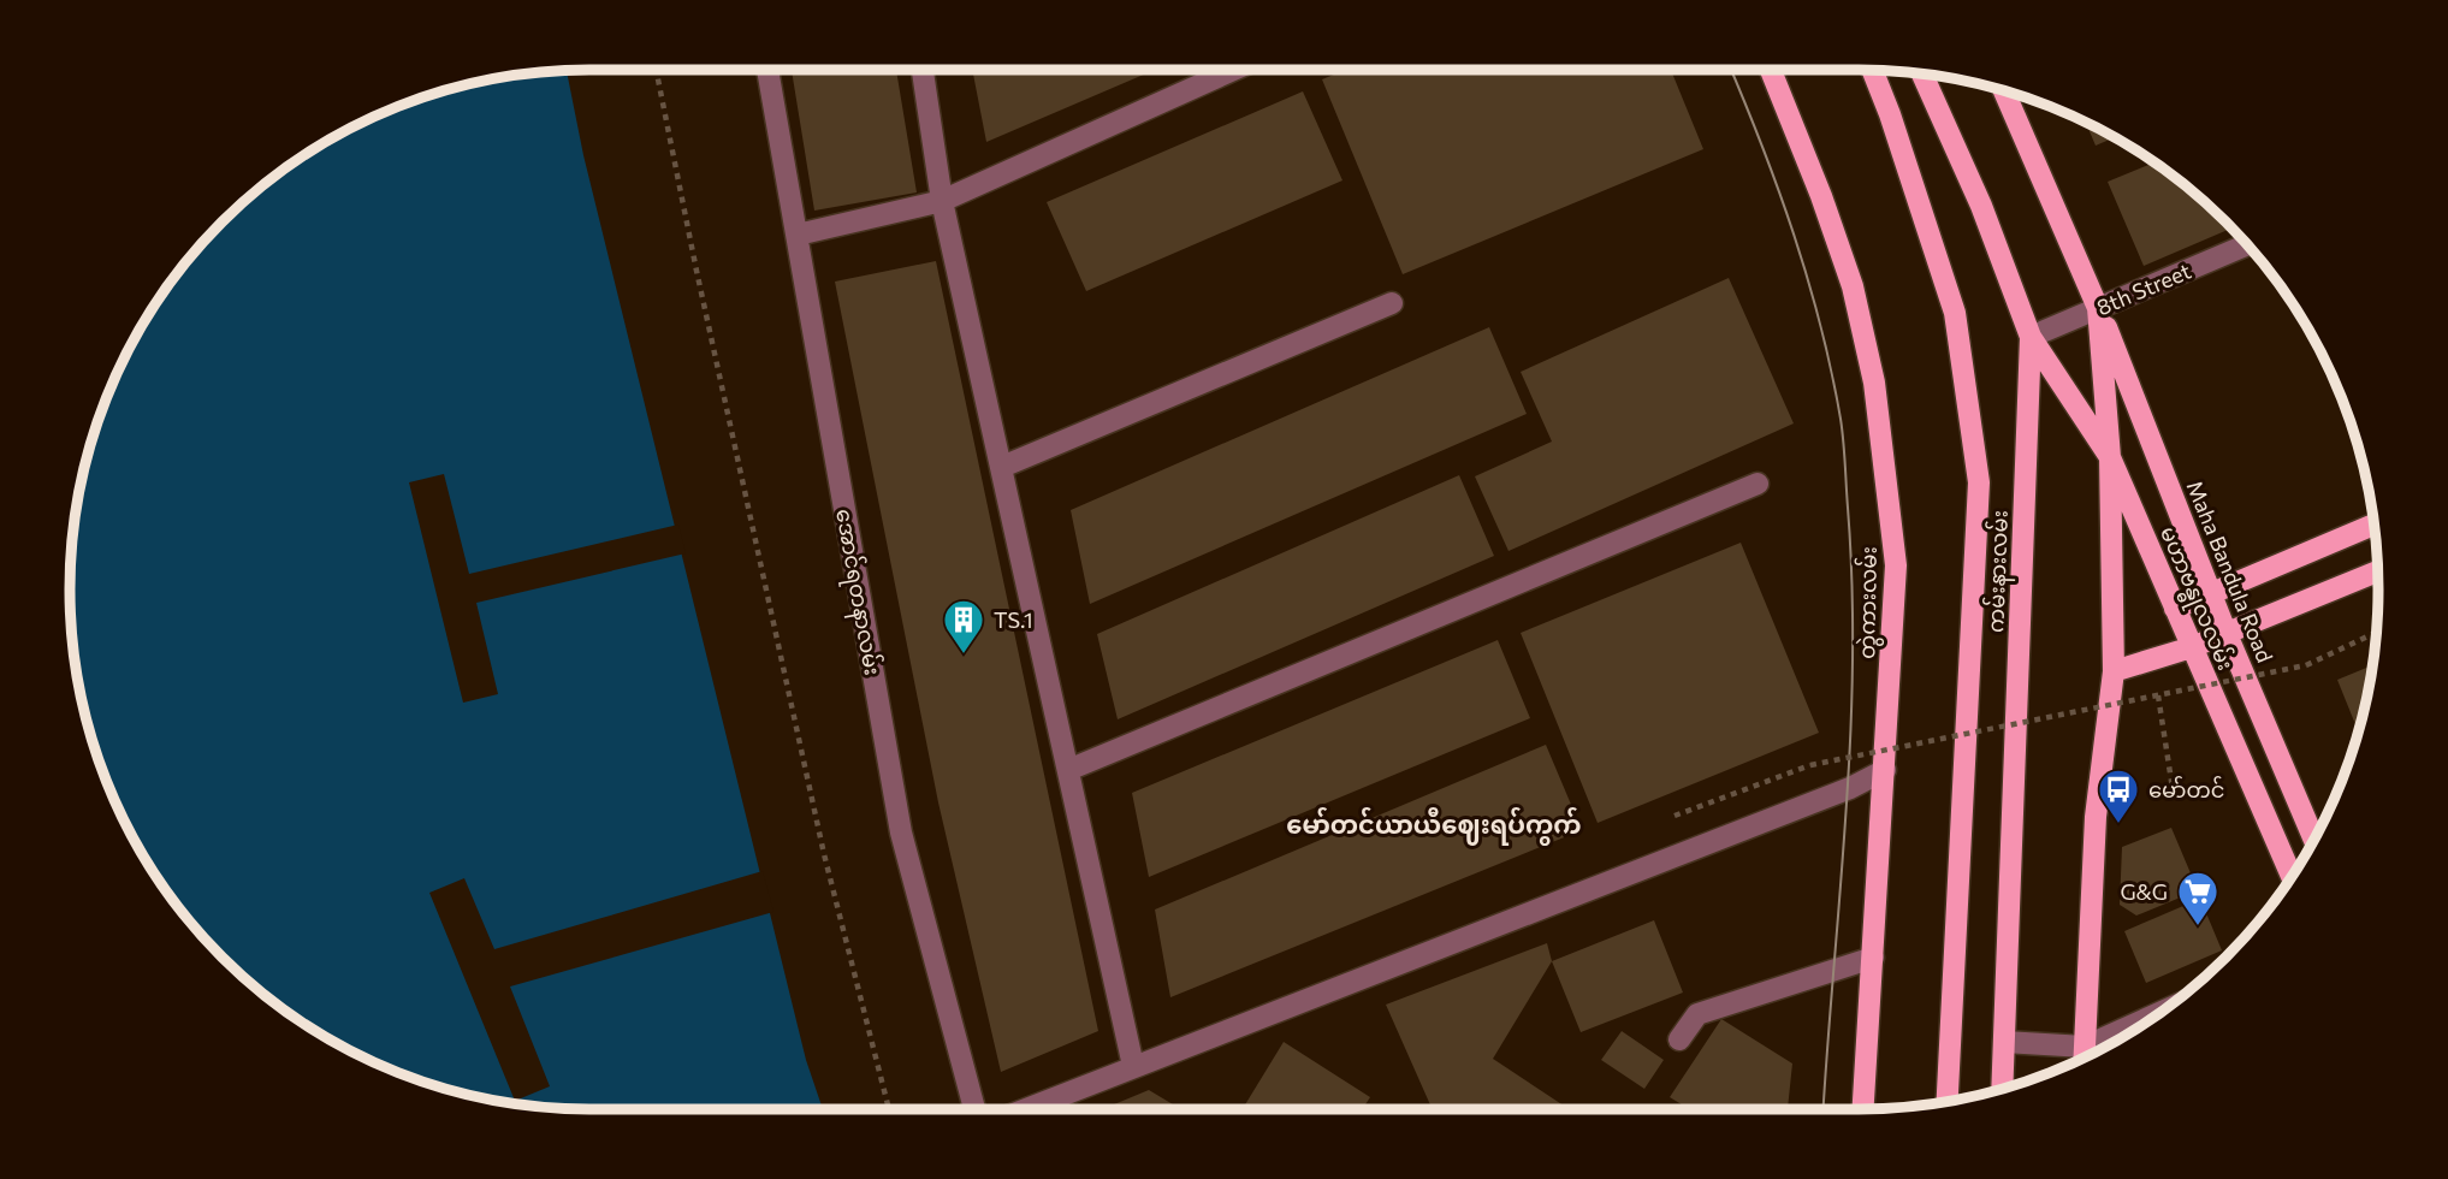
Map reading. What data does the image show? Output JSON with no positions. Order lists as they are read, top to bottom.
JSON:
{
  "streets": {
    "main road": [
      "ကမ်းနားလမ်း",
      "Maha Bandula Road",
      "မဟာဗန္ဓုလလမ်း",
      "တွဲကားလမ်း"
    ],
    "street": ["8th Street", "အောင်ရတနာလမ်း"]
  },
  "crossings": [
    ["8th Street", "ကမ်းနားလမ်း"],
    ["8th Street", "Maha Bandula Road"],
    ["8th Street", "မဟာဗန္ဓုလလမ်း"],
    ["ကမ်းနားလမ်း", "မဟာဗန္ဓုလလမ်း"]
  ],
  "districts": ["မော်တင်ယာယီဈေးရပ်ကွက်"],
  "places": {
    "building": ["TS.1"],
    "bus stop": ["မော်တင်"],
    "supermarket": ["G&G"]
  }
}
